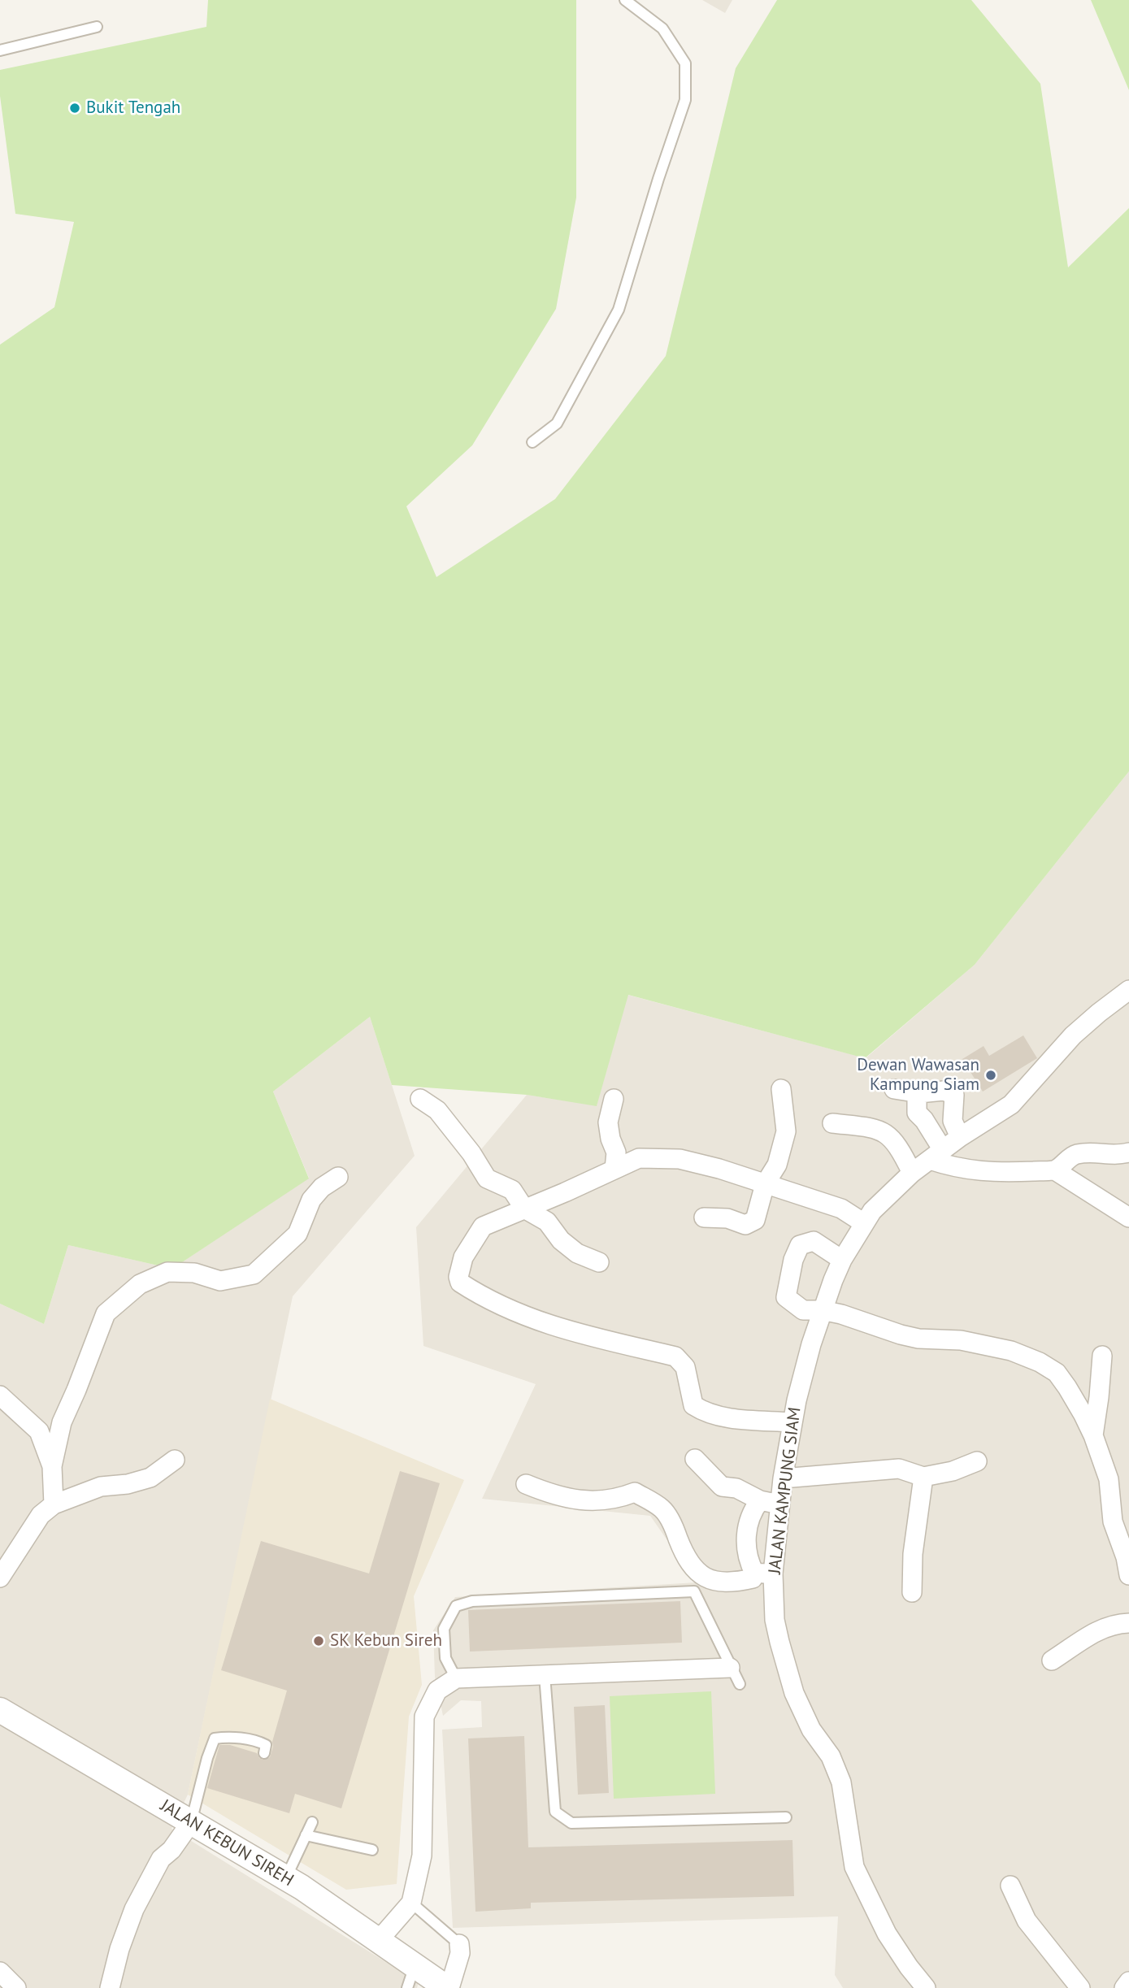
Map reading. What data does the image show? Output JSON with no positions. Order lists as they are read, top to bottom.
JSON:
{
  "streets": {
    "street": ["JALAN KAMPUNG SIAM", "JALAN KEBUN SIREH"]
  },
  "places": ["Bukit Tengah", "Dewan Wawasan Kampung Siam", "SK Kebun Sireh"]
}
